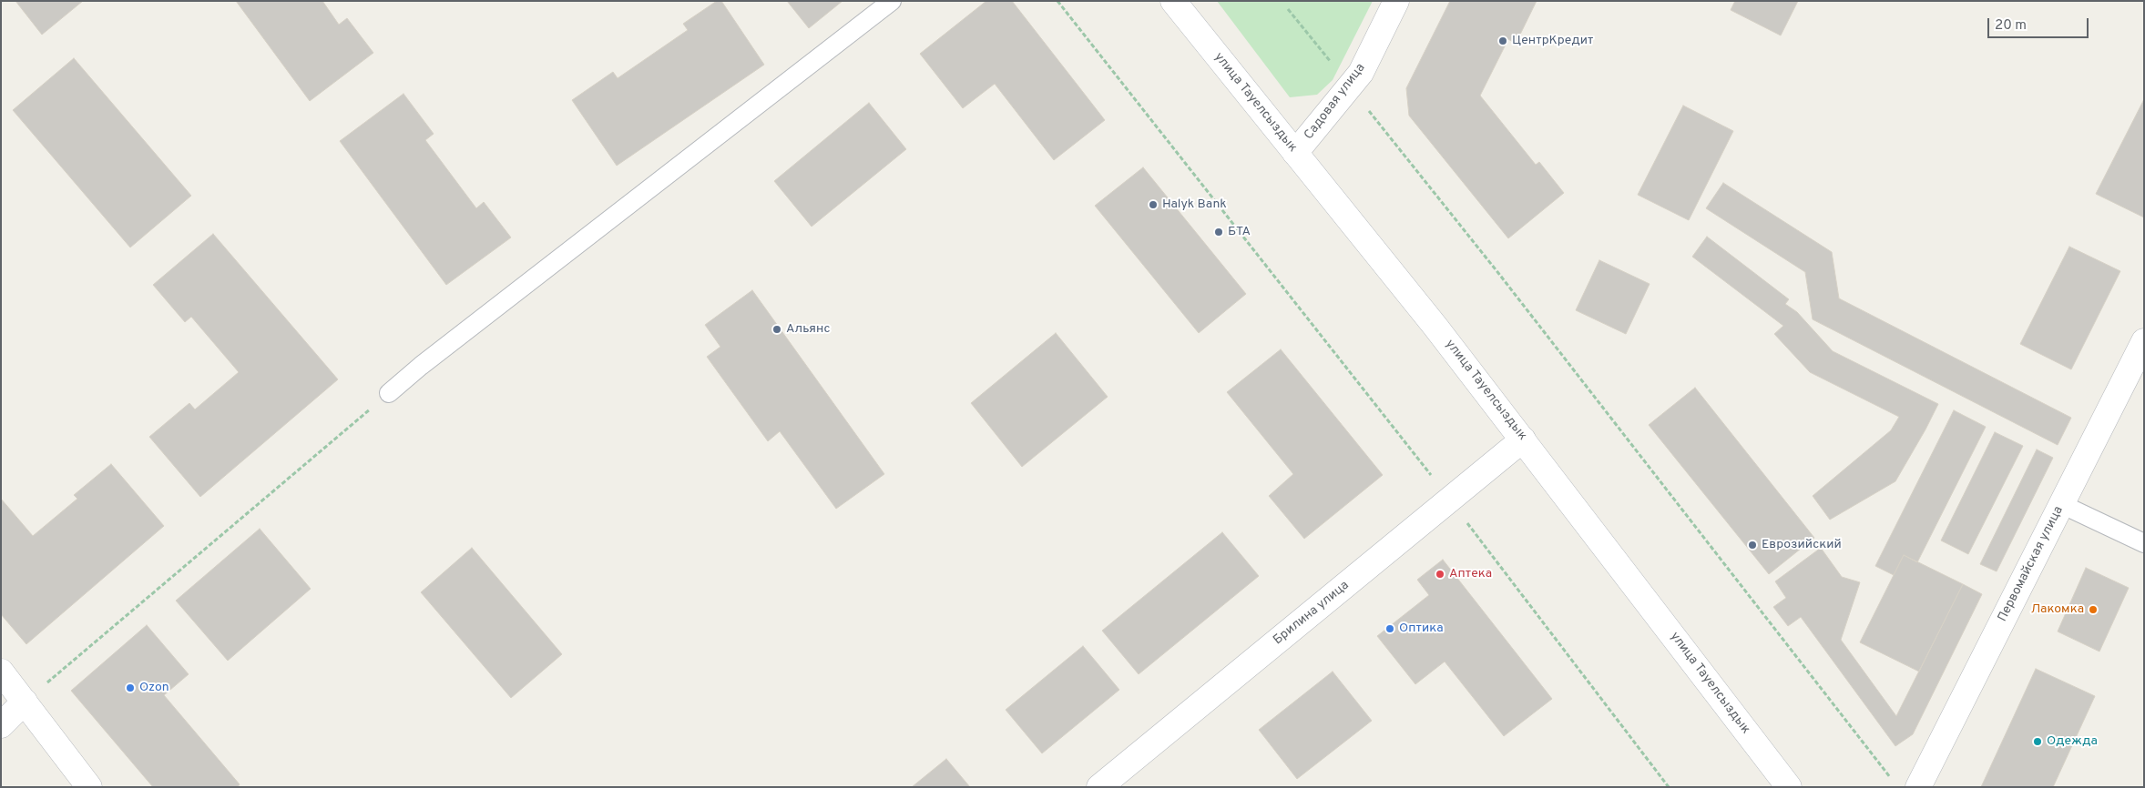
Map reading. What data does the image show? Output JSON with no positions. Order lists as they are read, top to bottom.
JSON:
{
  "streets": {
    "street": [
      "Садовая улица",
      "улица Тауелсыздык",
      "Первомайская улица",
      "Брилина улица"
    ]
  },
  "crossings": [
    ["Садовая улица", "улица Тауелсыздык"],
    ["улица Тауелсыздык", "Брилина улица"]
  ],
  "places": [
    "ЦентрКредит",
    "Halyk Bank",
    "БТА",
    "Альянс",
    "Еврозийский",
    "Аптека",
    "Лакомка",
    "Оптика",
    "Ozon",
    "Одежда"
  ],
  "scale_bar": "20 m"
}
